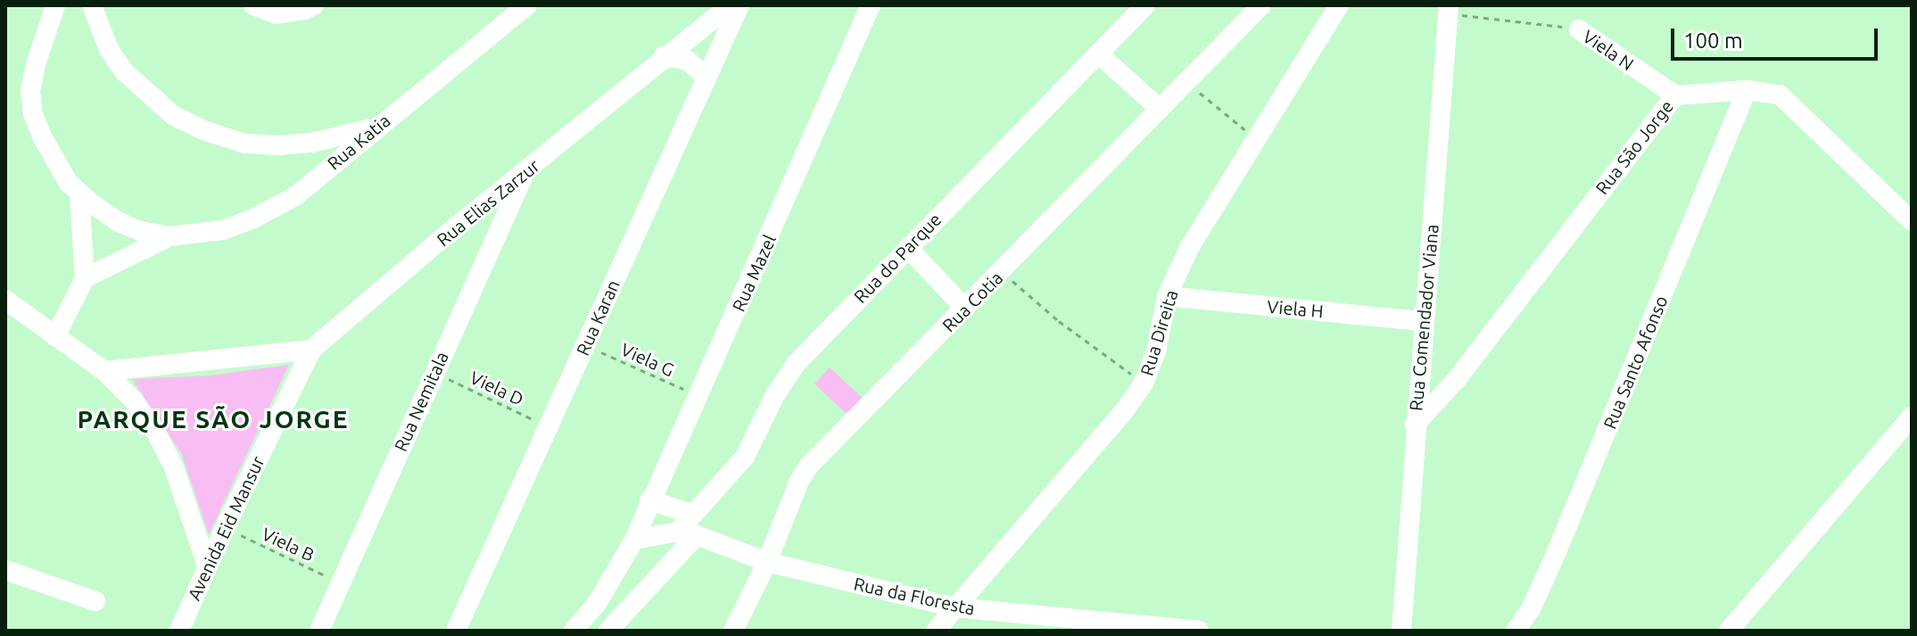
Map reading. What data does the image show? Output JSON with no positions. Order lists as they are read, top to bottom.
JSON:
{
  "streets": {
    "street": [
      "Viela N",
      "Rua Katia",
      "Rua São Jorge",
      "Rua Elias Zarzur",
      "Rua do Parque",
      "Rua Mazel",
      "Rua Cotia",
      "Viela H",
      "Rua Karan",
      "Rua Comendador Viana",
      "Rua Direita",
      "Rua Santo Afonso",
      "Rua Nemitala",
      "Avenida Eid Mansur",
      "Rua da Floresta"
    ],
    "path": ["Viela G", "Viela D", "Viela B"]
  },
  "crossings": [
    ["Viela N", "Rua São Jorge"],
    ["Viela N", "Rua Comendador Viana"],
    ["Rua São Jorge", "Rua Comendador Viana"],
    ["Rua São Jorge", "Rua Santo Afonso"],
    ["Rua Elias Zarzur", "Rua Nemitala"],
    ["Rua Elias Zarzur", "Avenida Eid Mansur"],
    ["Rua do Parque", "Rua da Floresta"],
    ["Rua Mazel", "Viela G"],
    ["Rua Cotia", "Rua da Floresta"],
    ["Viela H", "Rua Comendador Viana"],
    ["Viela H", "Rua Direita"],
    ["Rua Karan", "Viela G"],
    ["Rua Karan", "Viela D"],
    ["Rua Direita", "Rua da Floresta"],
    ["Viela D", "Rua Nemitala"],
    ["Rua Nemitala", "Viela B"],
    ["Avenida Eid Mansur", "Viela B"]
  ],
  "districts": ["PARQUE SÃO JORGE"],
  "scale_bar": "100 m"
}
